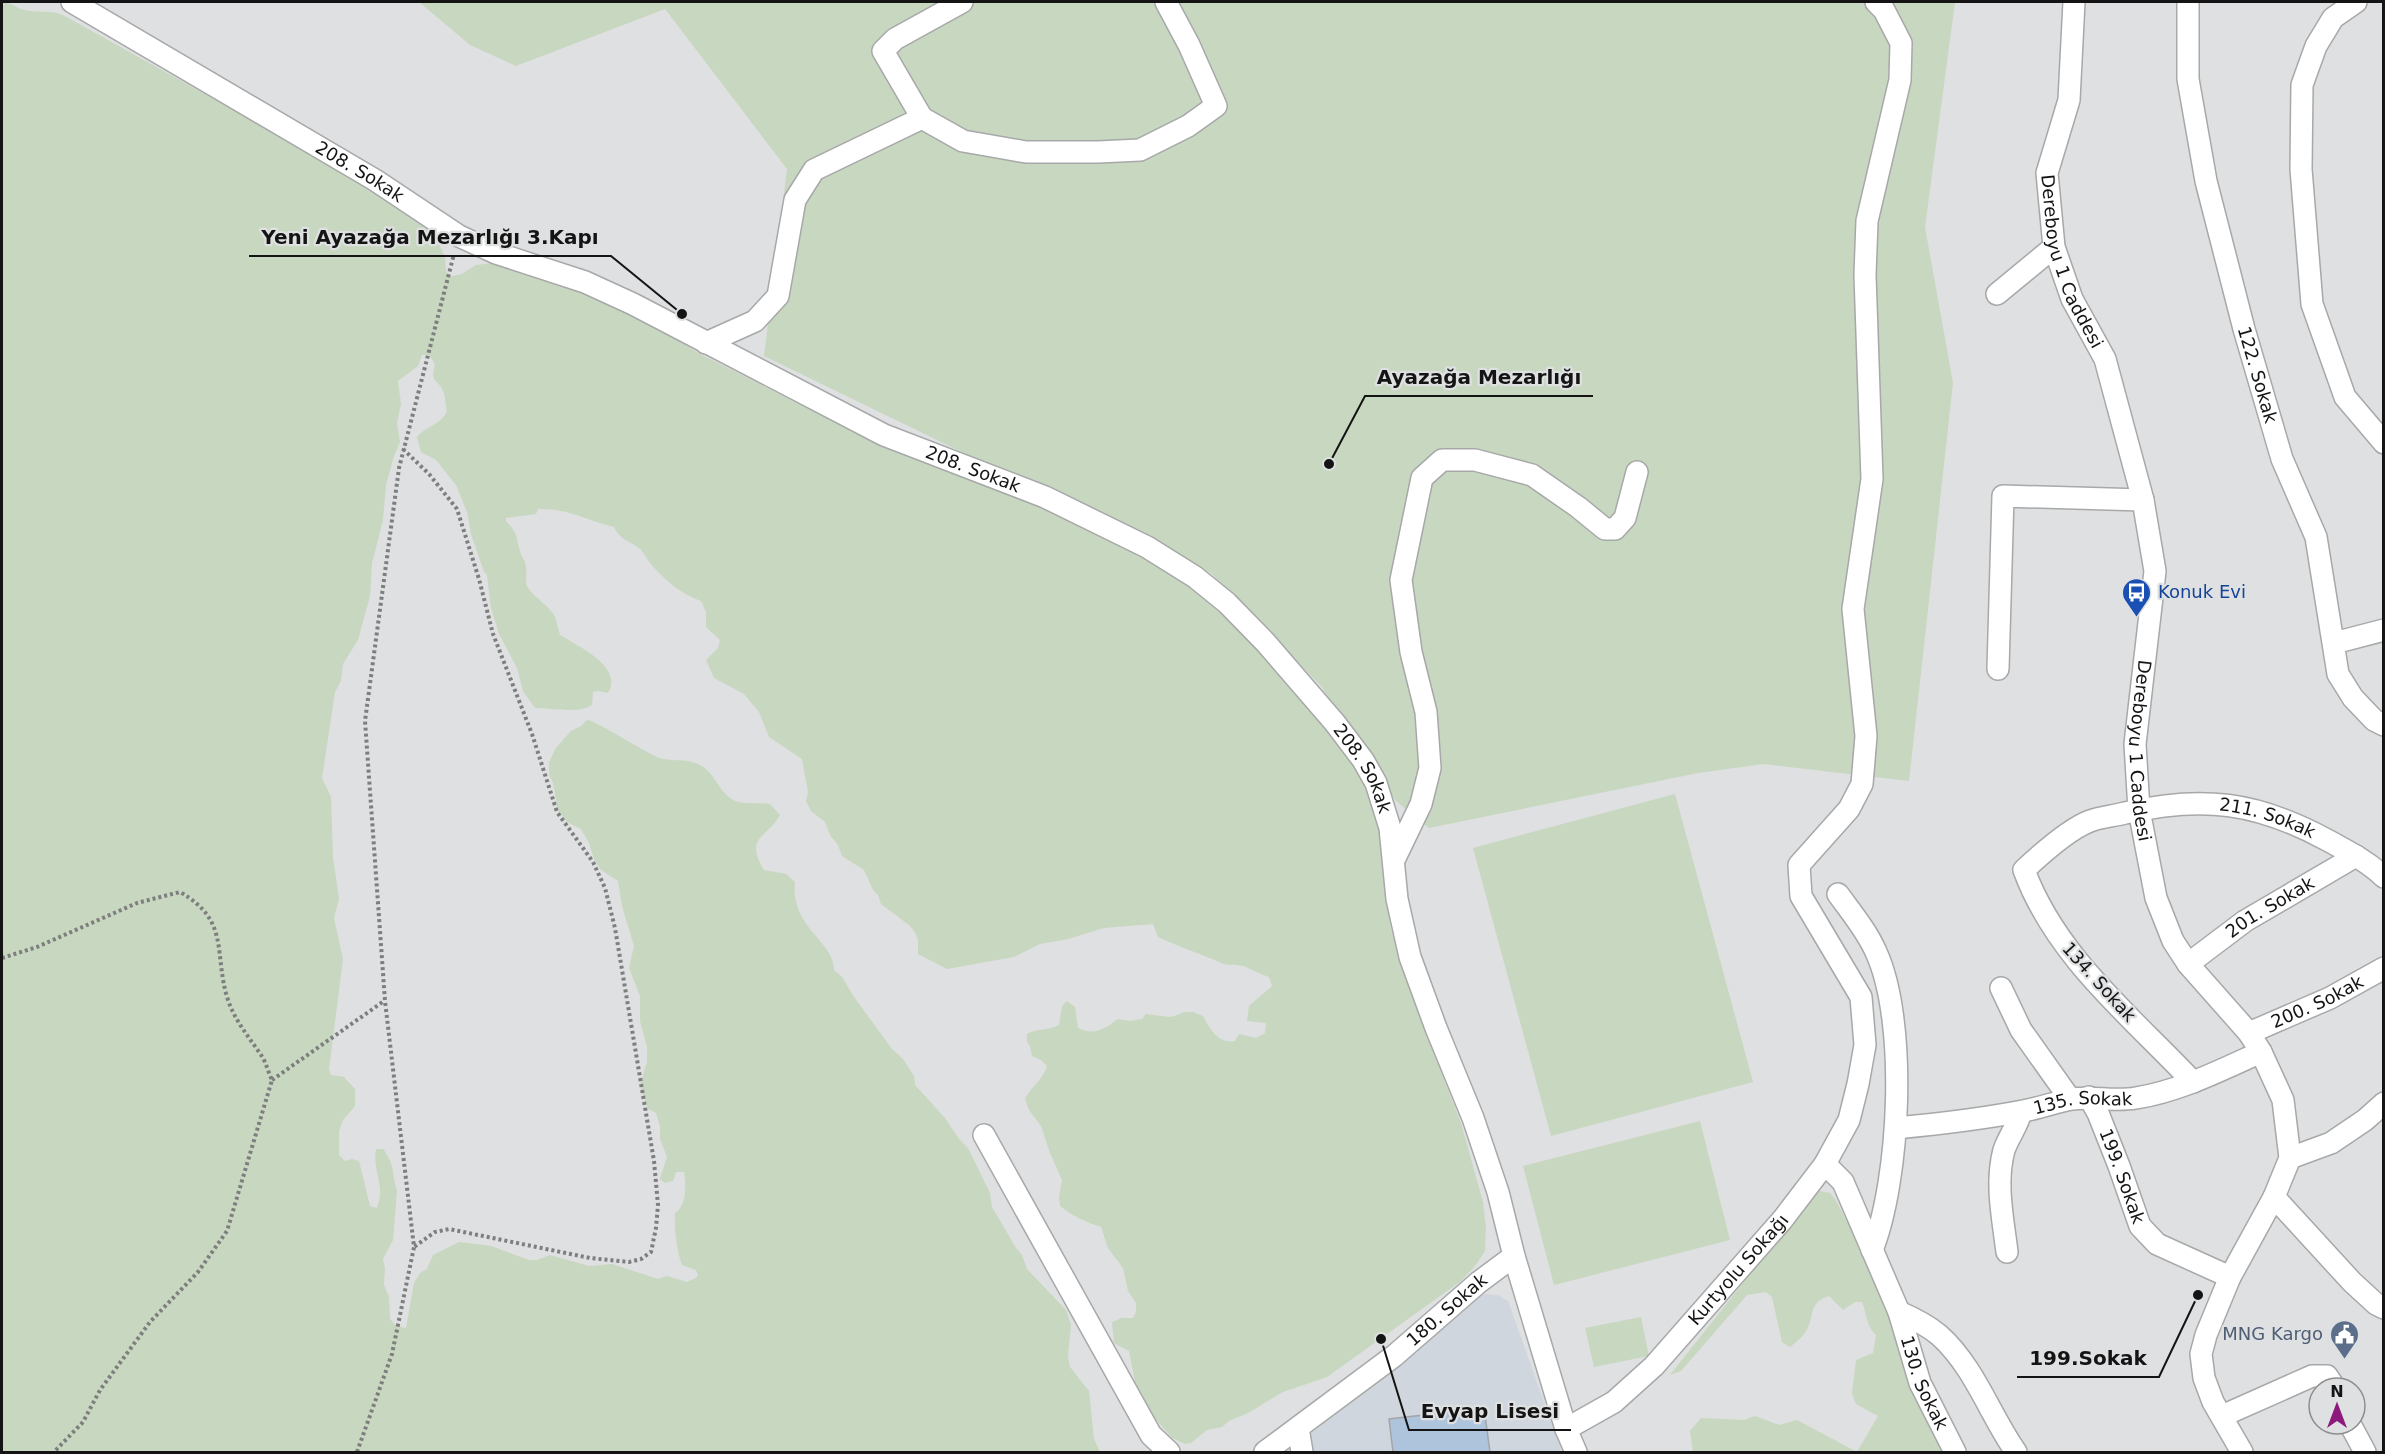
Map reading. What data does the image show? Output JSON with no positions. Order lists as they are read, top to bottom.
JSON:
{
  "streets": {
    "street": [
      "208. Sokak",
      "Dereboyu 1 Caddesi",
      "122. Sokak",
      "211. Sokak",
      "201. Sokak",
      "134. Sokak",
      "200. Sokak",
      "135. Sokak",
      "199. Sokak",
      "Kurtyolu Sokağı",
      "180. Sokak",
      "130. Sokak"
    ]
  },
  "crossings": [
    ["208. Sokak", "Kurtyolu Sokağı"],
    ["208. Sokak", "180. Sokak"],
    ["Dereboyu 1 Caddesi", "211. Sokak"],
    ["Dereboyu 1 Caddesi", "201. Sokak"],
    ["Dereboyu 1 Caddesi", "200. Sokak"],
    ["Dereboyu 1 Caddesi", "135. Sokak"],
    ["Dereboyu 1 Caddesi", "199. Sokak"],
    ["211. Sokak", "201. Sokak"],
    ["211. Sokak", "134. Sokak"],
    ["134. Sokak", "135. Sokak"],
    ["135. Sokak", "199. Sokak"]
  ],
  "places": {
    "other": [
      "Yeni Ayazağa Mezarlığı 3.Kapı",
      "Ayazağa Mezarlığı",
      "199.Sokak",
      "Evyap Lisesi"
    ],
    "bus stop": ["Konuk Evi"],
    "public building": ["MNG Kargo"]
  },
  "north": "top"
}
